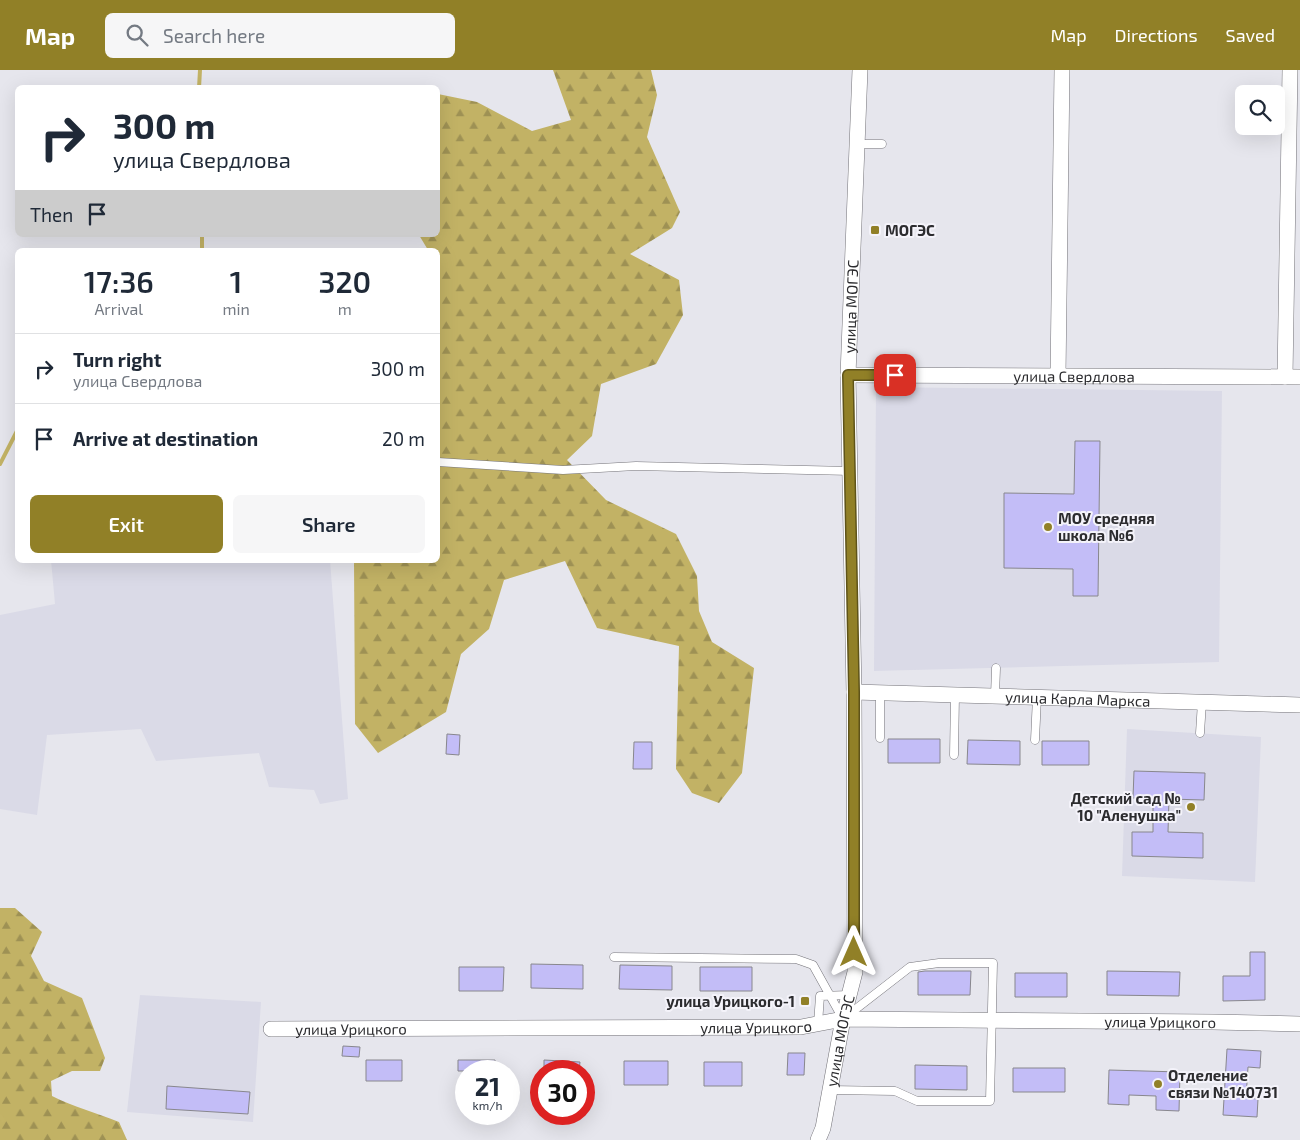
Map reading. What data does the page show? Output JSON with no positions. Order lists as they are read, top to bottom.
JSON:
{
  "streets": {
    "street": [
      "улица МОГЭС",
      "улица Свердлова",
      "улица Карла Маркса",
      "улица Урицкого"
    ]
  },
  "crossings": [
    ["улица МОГЭС", "улица Свердлова"],
    ["улица МОГЭС", "улица Карла Маркса"],
    ["улица МОГЭС", "улица Урицкого"]
  ],
  "places": {
    "transit": ["МОГЭС", "улица Урицкого-1"],
    "other": ["МОУ средняя школа №6", "Детский сад № 10 \"Аленушка\"", "Отделение связи №140731"]
  },
  "page": {
    "header": "Map",
    "search": "Search here",
    "nav": ["Map", "Directions", "Saved"],
    "turn": ["300 m", "улица Свердлова"],
    "then": "Then",
    "eta": [
      "17:36",
      "Arrival",
      "1",
      "min",
      "320",
      "m"
    ],
    "list": [
      {
        "name": "Turn right",
        "note": "улица Свердлова",
        "value": "300 m"
      },
      {
        "name": "Arrive at destination",
        "value": "20 m"
      }
    ],
    "buttons": ["Exit", "Share"],
    "speed": "21 km/h",
    "limit": "30"
  }
}
